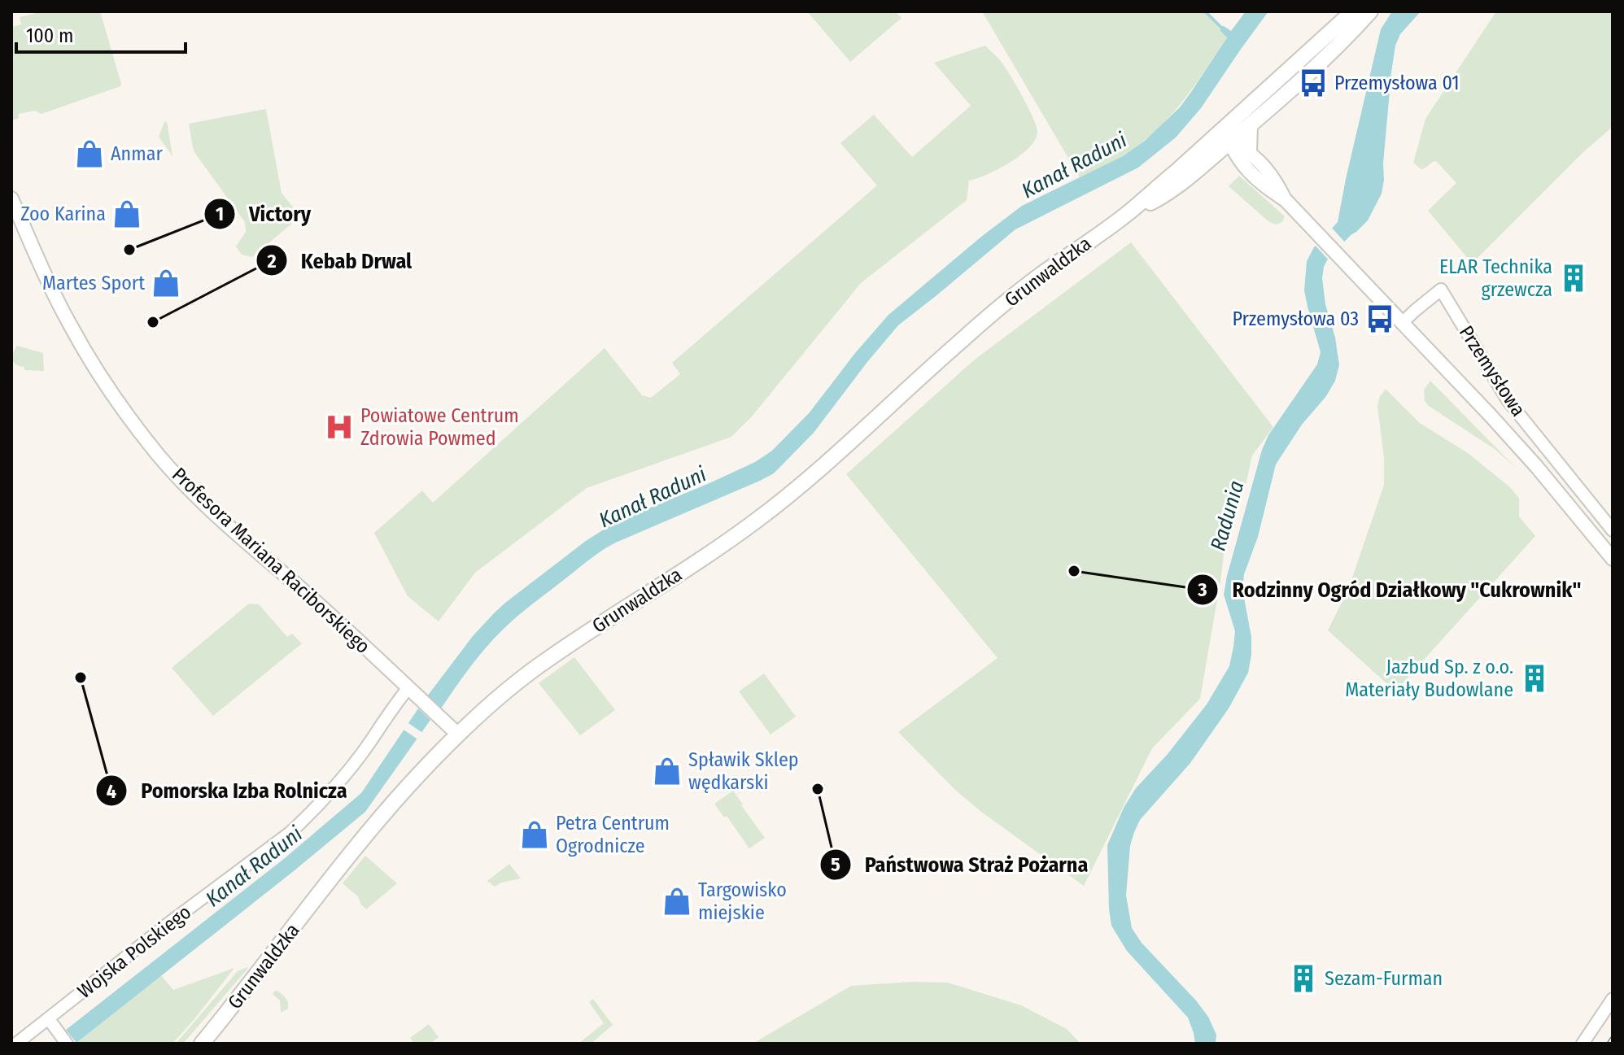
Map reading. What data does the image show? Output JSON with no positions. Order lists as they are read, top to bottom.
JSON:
{
  "streets": {
    "main road": ["Grunwaldzka", "Profesora Mariana Raciborskiego"],
    "street": ["Przemysłowa", "Wojska Polskiego"]
  },
  "crossings": [
    ["Grunwaldzka", "Profesora Mariana Raciborskiego"],
    ["Profesora Mariana Raciborskiego", "Wojska Polskiego"]
  ],
  "water": ["Kanał Raduni", "Radunia"],
  "places": {
    "bus stop": ["Przemysłowa 01", "Przemysłowa 03"],
    "shop": [
      "Anmar",
      "Zoo Karina",
      "Martes Sport",
      "Spławik Sklep wędkarski",
      "Petra Centrum Ogrodnicze",
      "Targowisko miejskie"
    ],
    "other": [
      "Victory",
      "Kebab Drwal",
      "Rodzinny Ogród Działkowy \"Cukrownik\"",
      "Pomorska Izba Rolnicza",
      "Państwowa Straż Pożarna"
    ],
    "building": ["ELAR Technika grzewcza", "Jazbud Sp. z o.o. Materiały Budowlane", "Sezam-Furman"],
    "hospital": ["Powiatowe Centrum Zdrowia Powmed"]
  },
  "scale_bar": "100 m"
}
